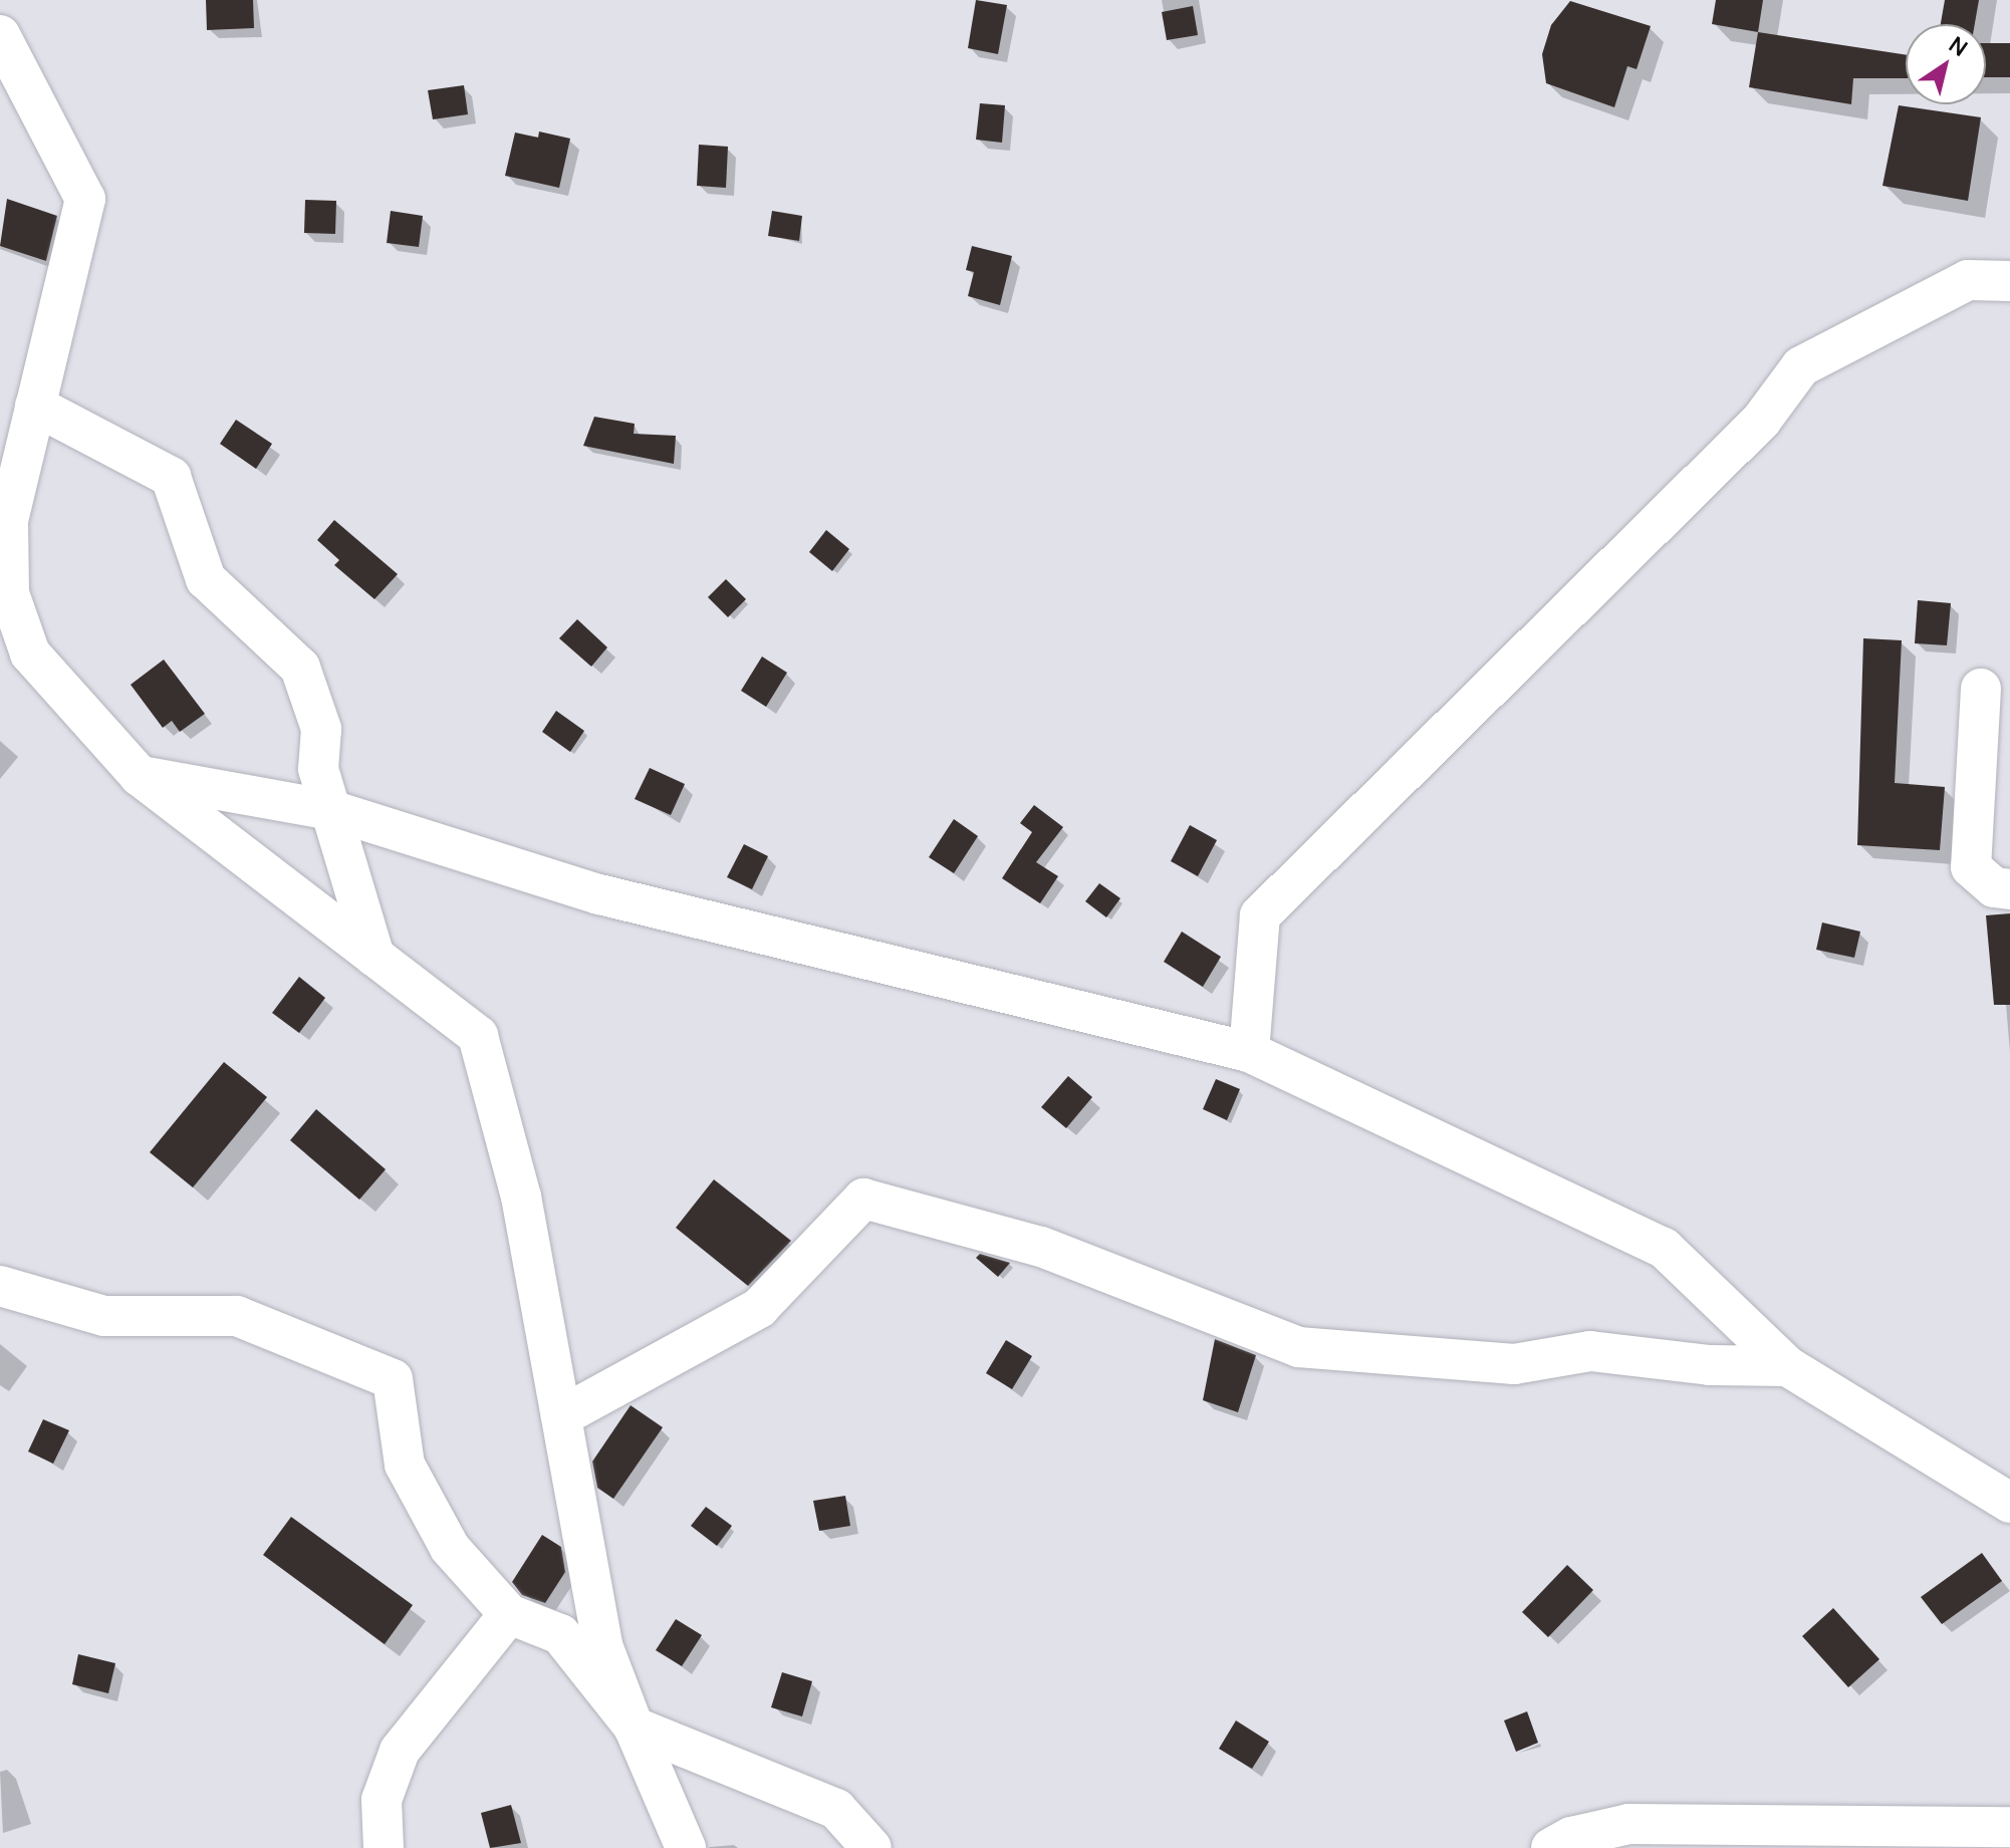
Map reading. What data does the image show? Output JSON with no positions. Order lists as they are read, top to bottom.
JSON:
{
  "north": "top right"
}
